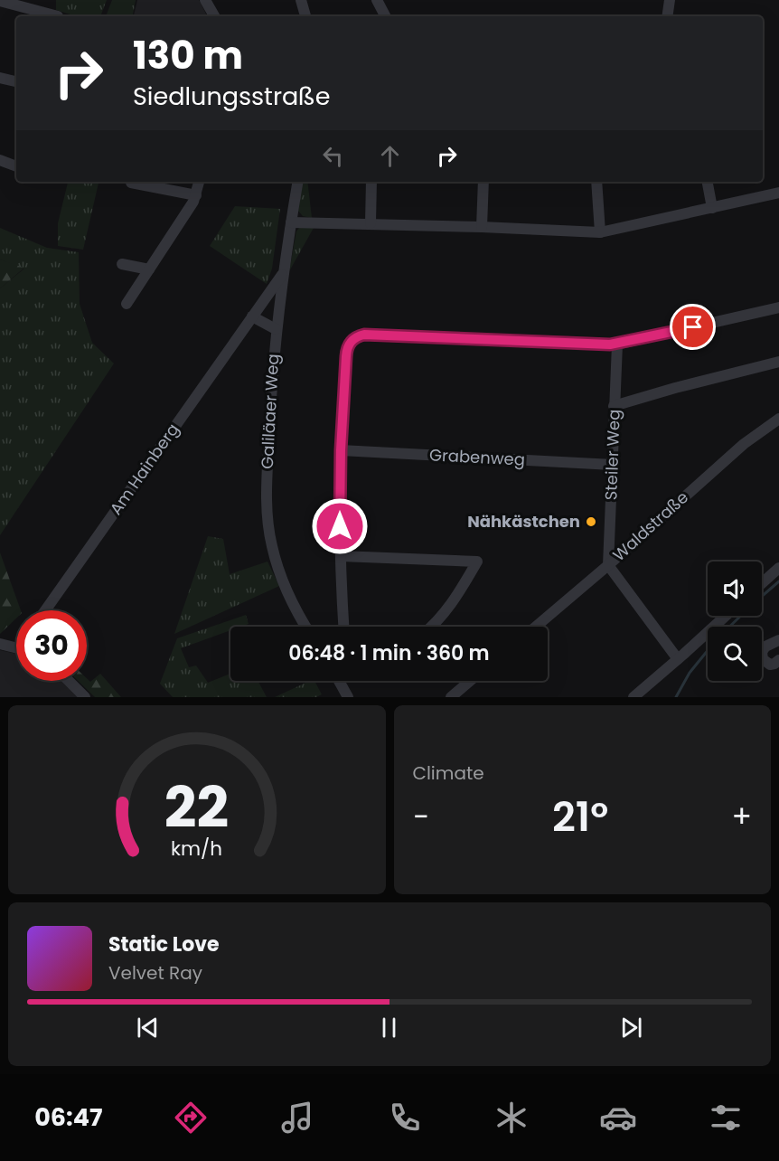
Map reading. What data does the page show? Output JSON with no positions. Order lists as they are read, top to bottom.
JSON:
{
  "streets": {
    "street": [
      "Galiläaer Weg",
      "Steiler Weg",
      "Grabenweg",
      "Am Hainberg",
      "Waldstraße"
    ]
  },
  "crossings": [
    ["Galiläaer Weg", "Am Hainberg"],
    ["Steiler Weg", "Grabenweg"],
    ["Steiler Weg", "Waldstraße"]
  ],
  "places": ["Nähkästchen"],
  "page": {
    "turn": ["130 m", "Siedlungsstraße"],
    "limit": "30",
    "trip": "06:48 · 1 min · 360 m",
    "tile": "Climate",
    "heat": ["−", "21°", "+"],
    "song": ["Static Love", "Velvet Ray"],
    "tabs": "06:47",
    "gauge": ["22", "km/h"]
  }
}
